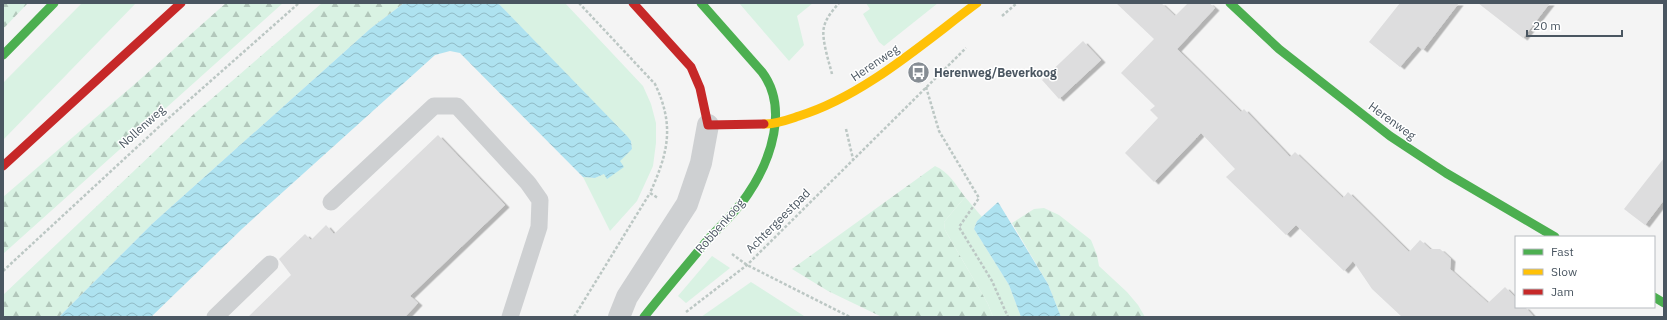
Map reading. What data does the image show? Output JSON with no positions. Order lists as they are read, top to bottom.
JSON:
{
  "streets": {
    "main road": ["Herenweg", "Robbenkoog"],
    "path": ["Nollenweg", "Achtergeestpad"]
  },
  "crossings": [
    ["Herenweg", "Robbenkoog"]
  ],
  "places": {
    "bus stop": ["Herenweg/Beverkoog"]
  },
  "legend": ["Fast", "Slow", "Jam"],
  "scale_bar": "20 m"
}
